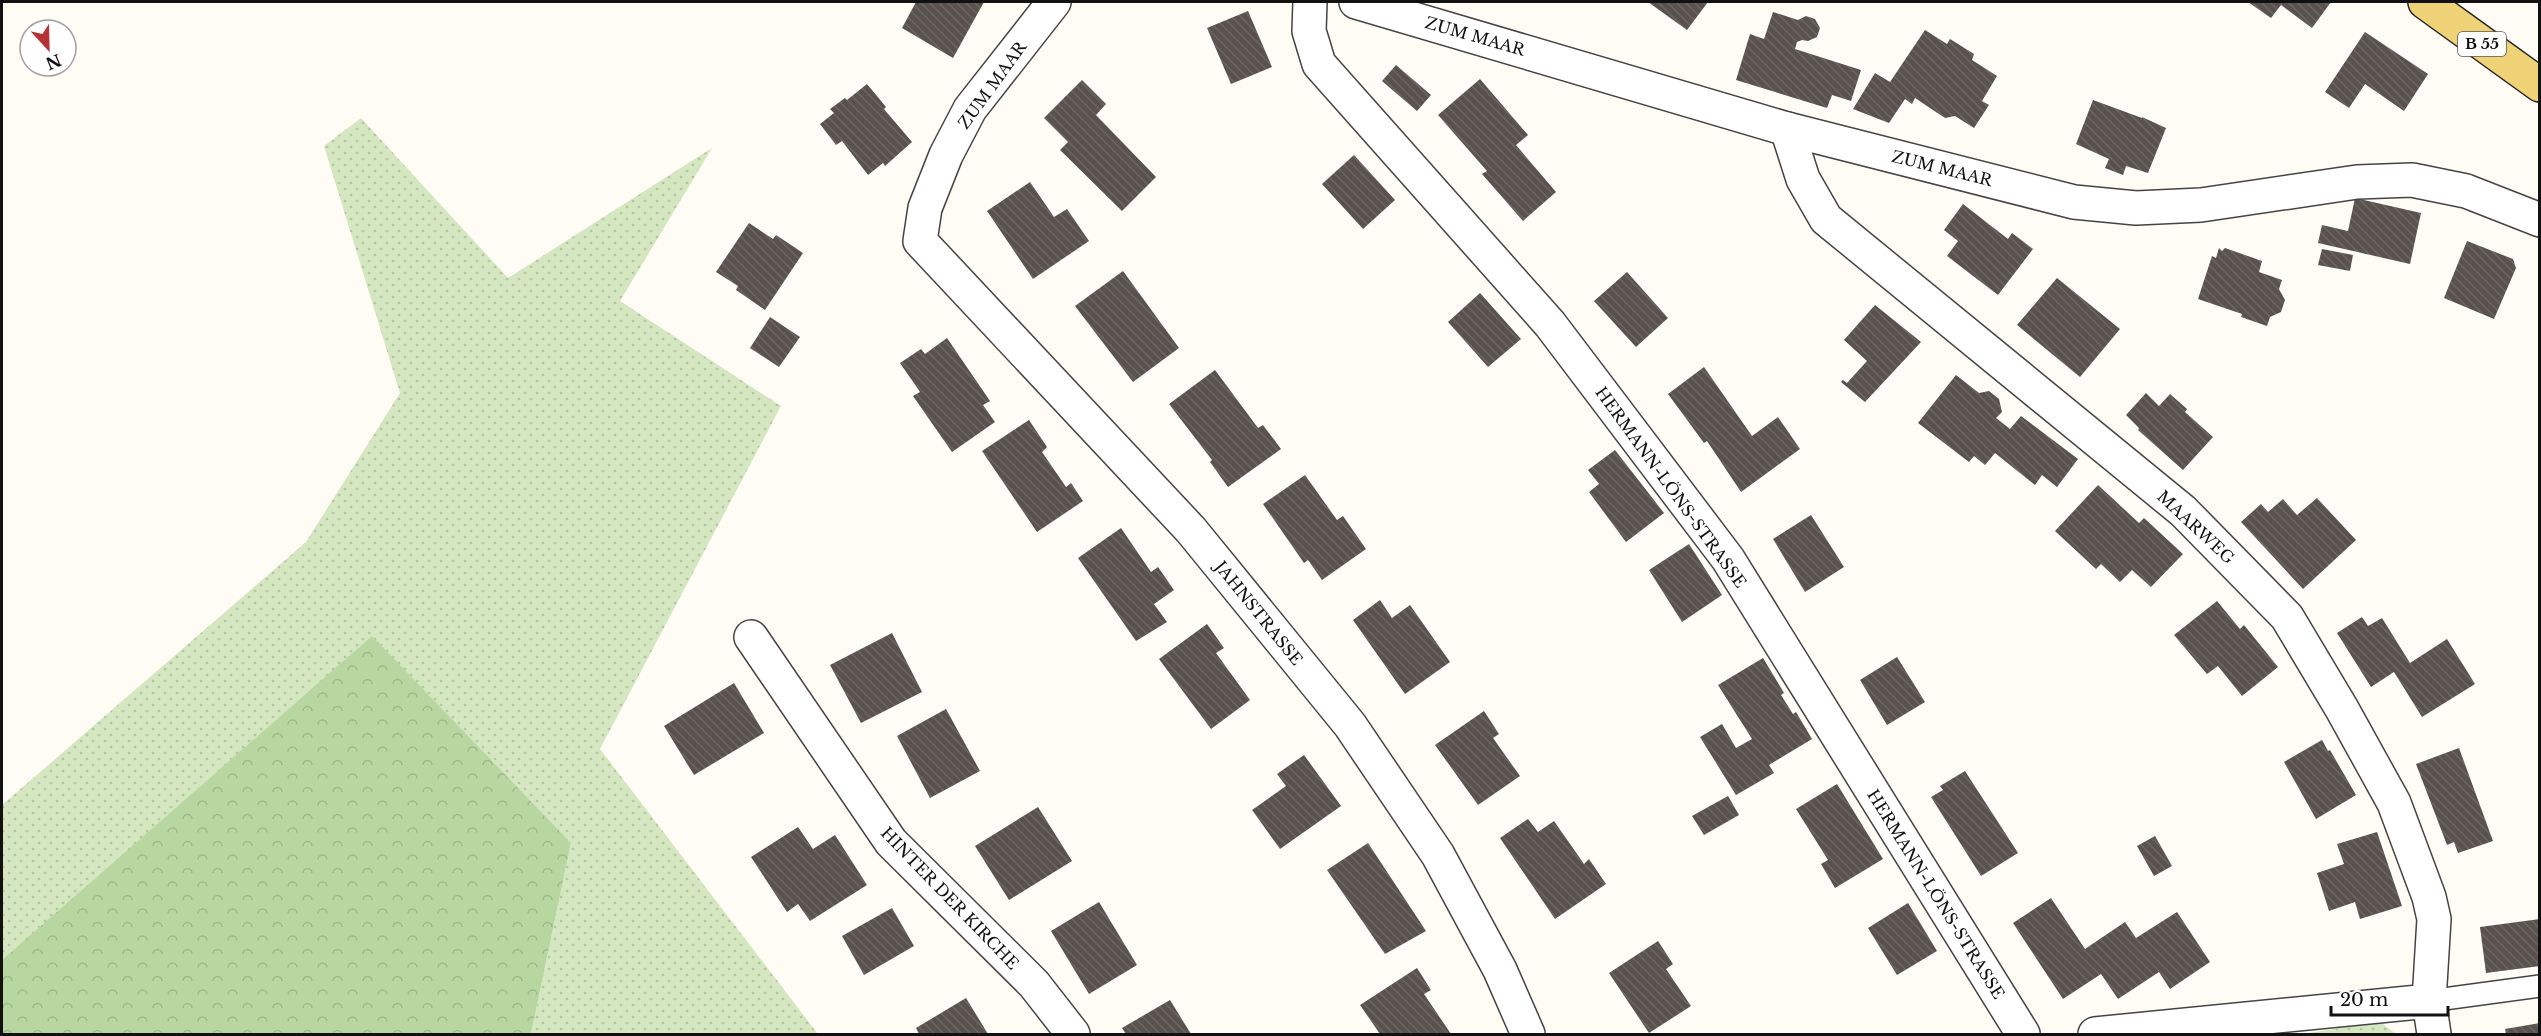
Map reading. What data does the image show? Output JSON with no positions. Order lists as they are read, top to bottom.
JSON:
{
  "streets": {
    "main road": ["B 55"],
    "street": [
      "ZUM MAAR",
      "HERMANN-LÖNS-STRASSE",
      "MAARWEG",
      "JAHNSTRASSE",
      "HINTER DER KIRCHE"
    ]
  },
  "crossings": [
    ["ZUM MAAR", "MAARWEG"],
    ["ZUM MAAR", "JAHNSTRASSE"]
  ],
  "scale_bar": "20 m",
  "north": "bottom"
}
